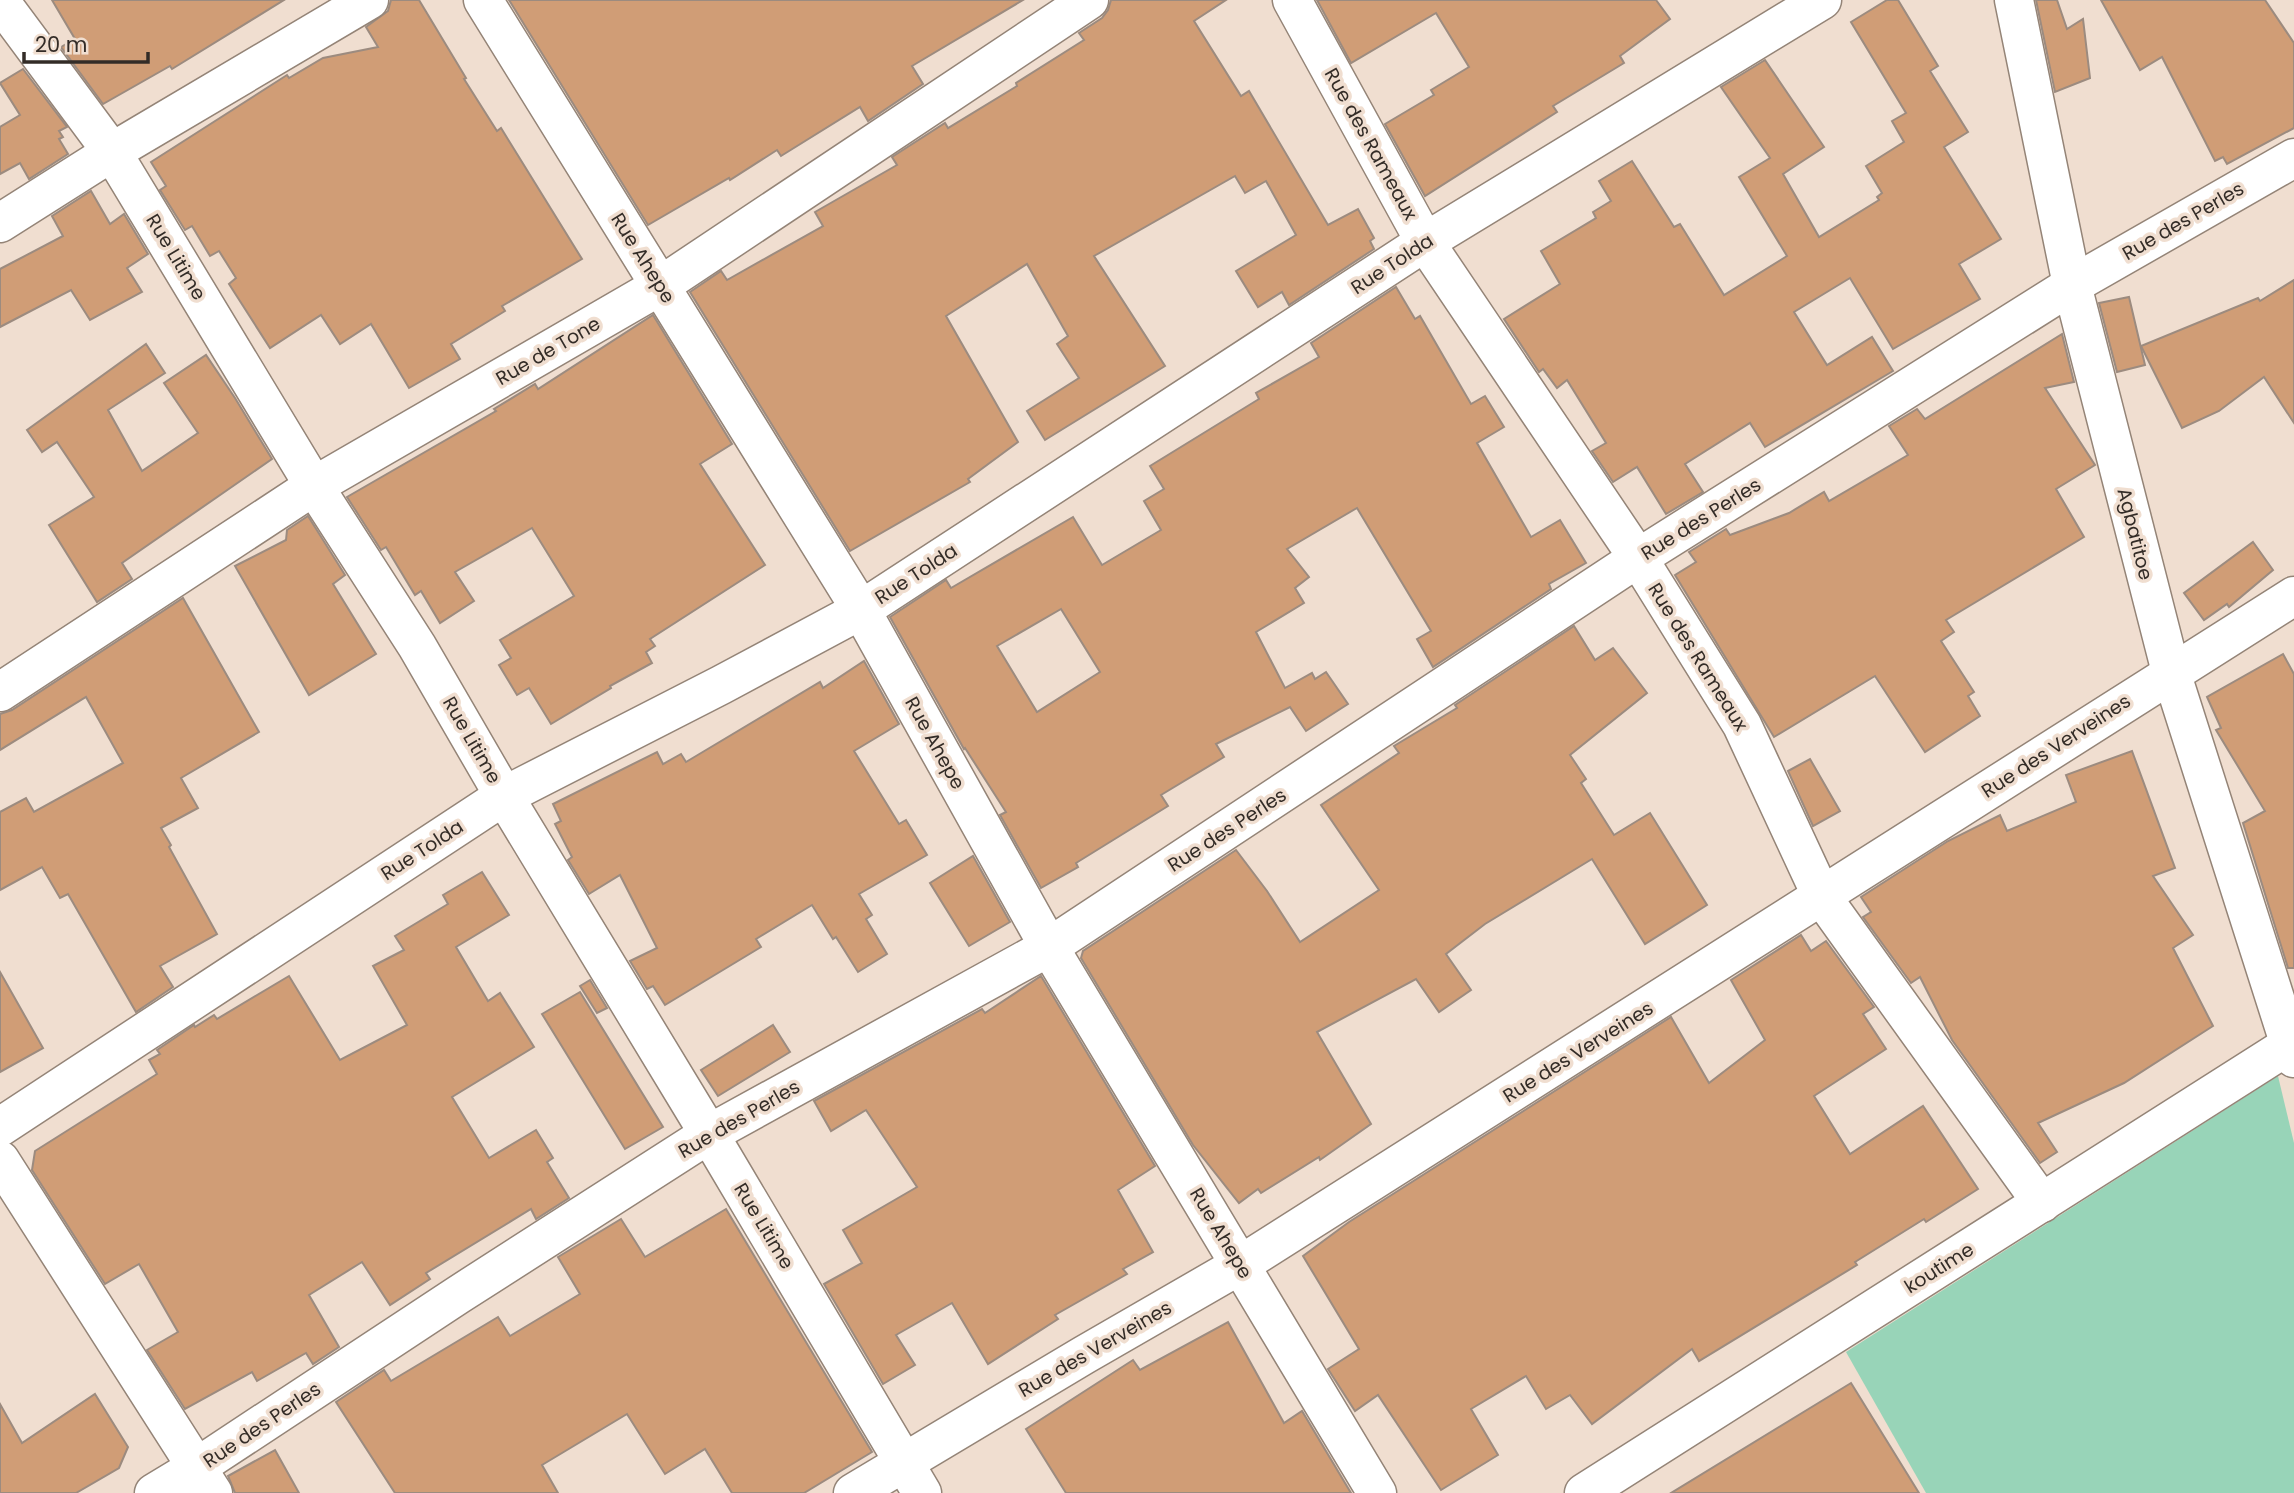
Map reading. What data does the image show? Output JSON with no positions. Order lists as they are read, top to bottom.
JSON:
{
  "streets": {
    "street": [
      "Rue des Rameaux",
      "Rue des Perles",
      "Rue Litime",
      "Rue Ahepe",
      "Rue Tolda",
      "Rue de Tone",
      "Agbatitoe",
      "Rue des Verveines",
      "koutime"
    ]
  },
  "crossings": [
    ["Rue des Rameaux", "Rue des Perles"],
    ["Rue des Rameaux", "Rue Tolda"],
    ["Rue des Rameaux", "Rue des Verveines"],
    ["Rue des Rameaux", "koutime"],
    ["Rue des Perles", "Rue Litime"],
    ["Rue des Perles", "Rue Ahepe"],
    ["Rue des Perles", "Agbatitoe"],
    ["Rue Litime", "Rue Tolda"],
    ["Rue Litime", "Rue de Tone"],
    ["Rue Litime", "Rue des Verveines"],
    ["Rue Ahepe", "Rue Tolda"],
    ["Rue Ahepe", "Rue de Tone"],
    ["Rue Ahepe", "Rue des Verveines"],
    ["Agbatitoe", "Rue des Verveines"],
    ["Agbatitoe", "koutime"]
  ],
  "scale_bar": "20 m"
}
